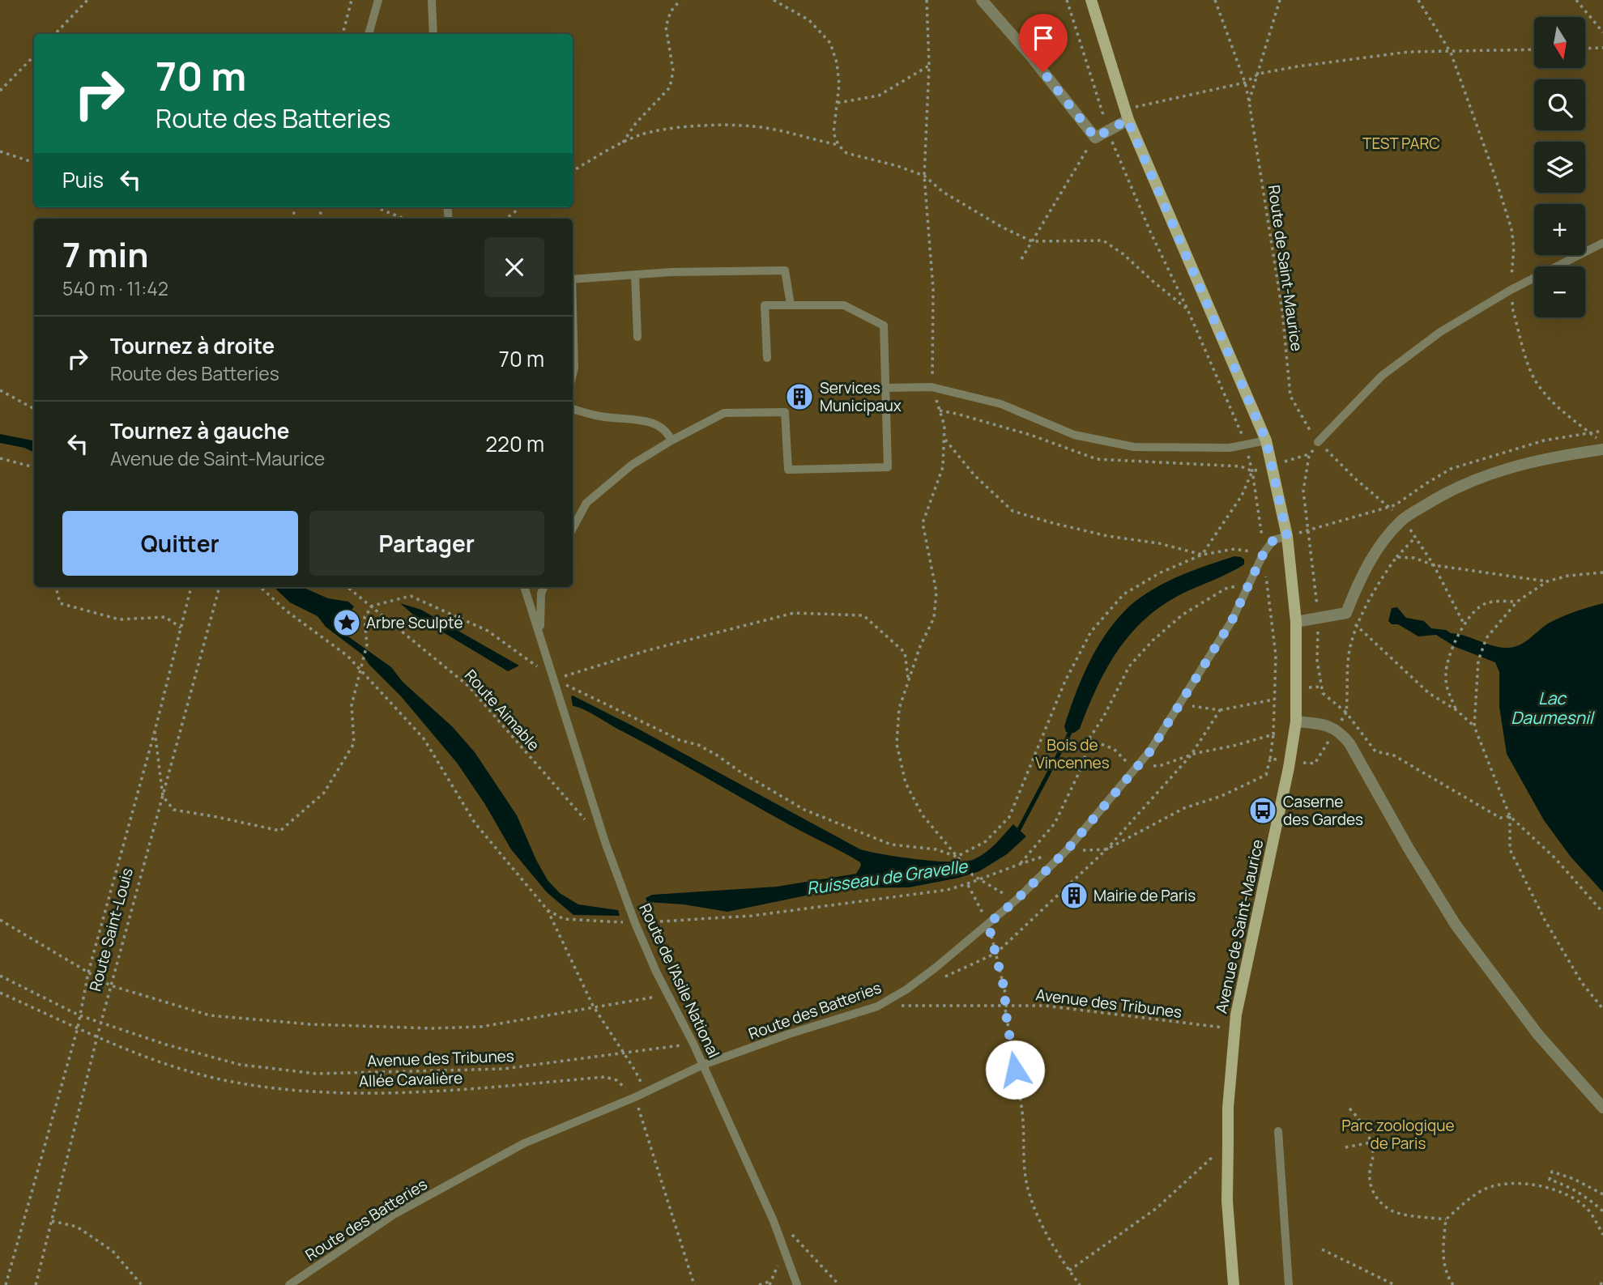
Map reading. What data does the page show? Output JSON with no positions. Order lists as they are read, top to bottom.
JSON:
{
  "streets": {
    "main road": ["Avenue de Saint-Maurice"],
    "lane": ["Route de l'Asile National", "Route des Batteries"],
    "path": [
      "Route de Saint-Maurice",
      "Route Aimable",
      "Route Saint-Louis",
      "Avenue des Tribunes",
      "Allée Cavalière"
    ]
  },
  "crossings": [
    ["Avenue de Saint-Maurice", "Avenue des Tribunes"],
    ["Avenue de Saint-Maurice", "Route des Batteries"],
    ["Route Saint-Louis", "Avenue des Tribunes"],
    ["Route Saint-Louis", "Allée Cavalière"],
    ["Route de l'Asile National", "Avenue des Tribunes"],
    ["Route de l'Asile National", "Route des Batteries"],
    ["Avenue des Tribunes", "Route des Batteries"],
    ["Route des Batteries", "Allée Cavalière"]
  ],
  "water": ["Lac Daumesnil", "Ruisseau de Gravelle"],
  "parks": ["TEST PARC", "Bois de Vincennes", "Parc zoologique de Paris"],
  "places": {
    "building": ["Services Municipaux", "Mairie de Paris"],
    "place": ["Arbre Sculpté"],
    "bus stop": ["Caserne des Gardes"]
  },
  "north": "bottom",
  "page": {
    "map_buttons": ["+", "−"],
    "turn": ["70 m", "Route des Batteries"],
    "then": "Puis",
    "heading": ["7 min", "540 m · 11:42"],
    "list": [
      {
        "name": "Tournez à droite",
        "note": "Route des Batteries",
        "value": "70 m"
      },
      {
        "name": "Tournez à gauche",
        "note": "Avenue de Saint-Maurice",
        "value": "220 m"
      }
    ],
    "buttons": ["Quitter", "Partager"]
  }
}
